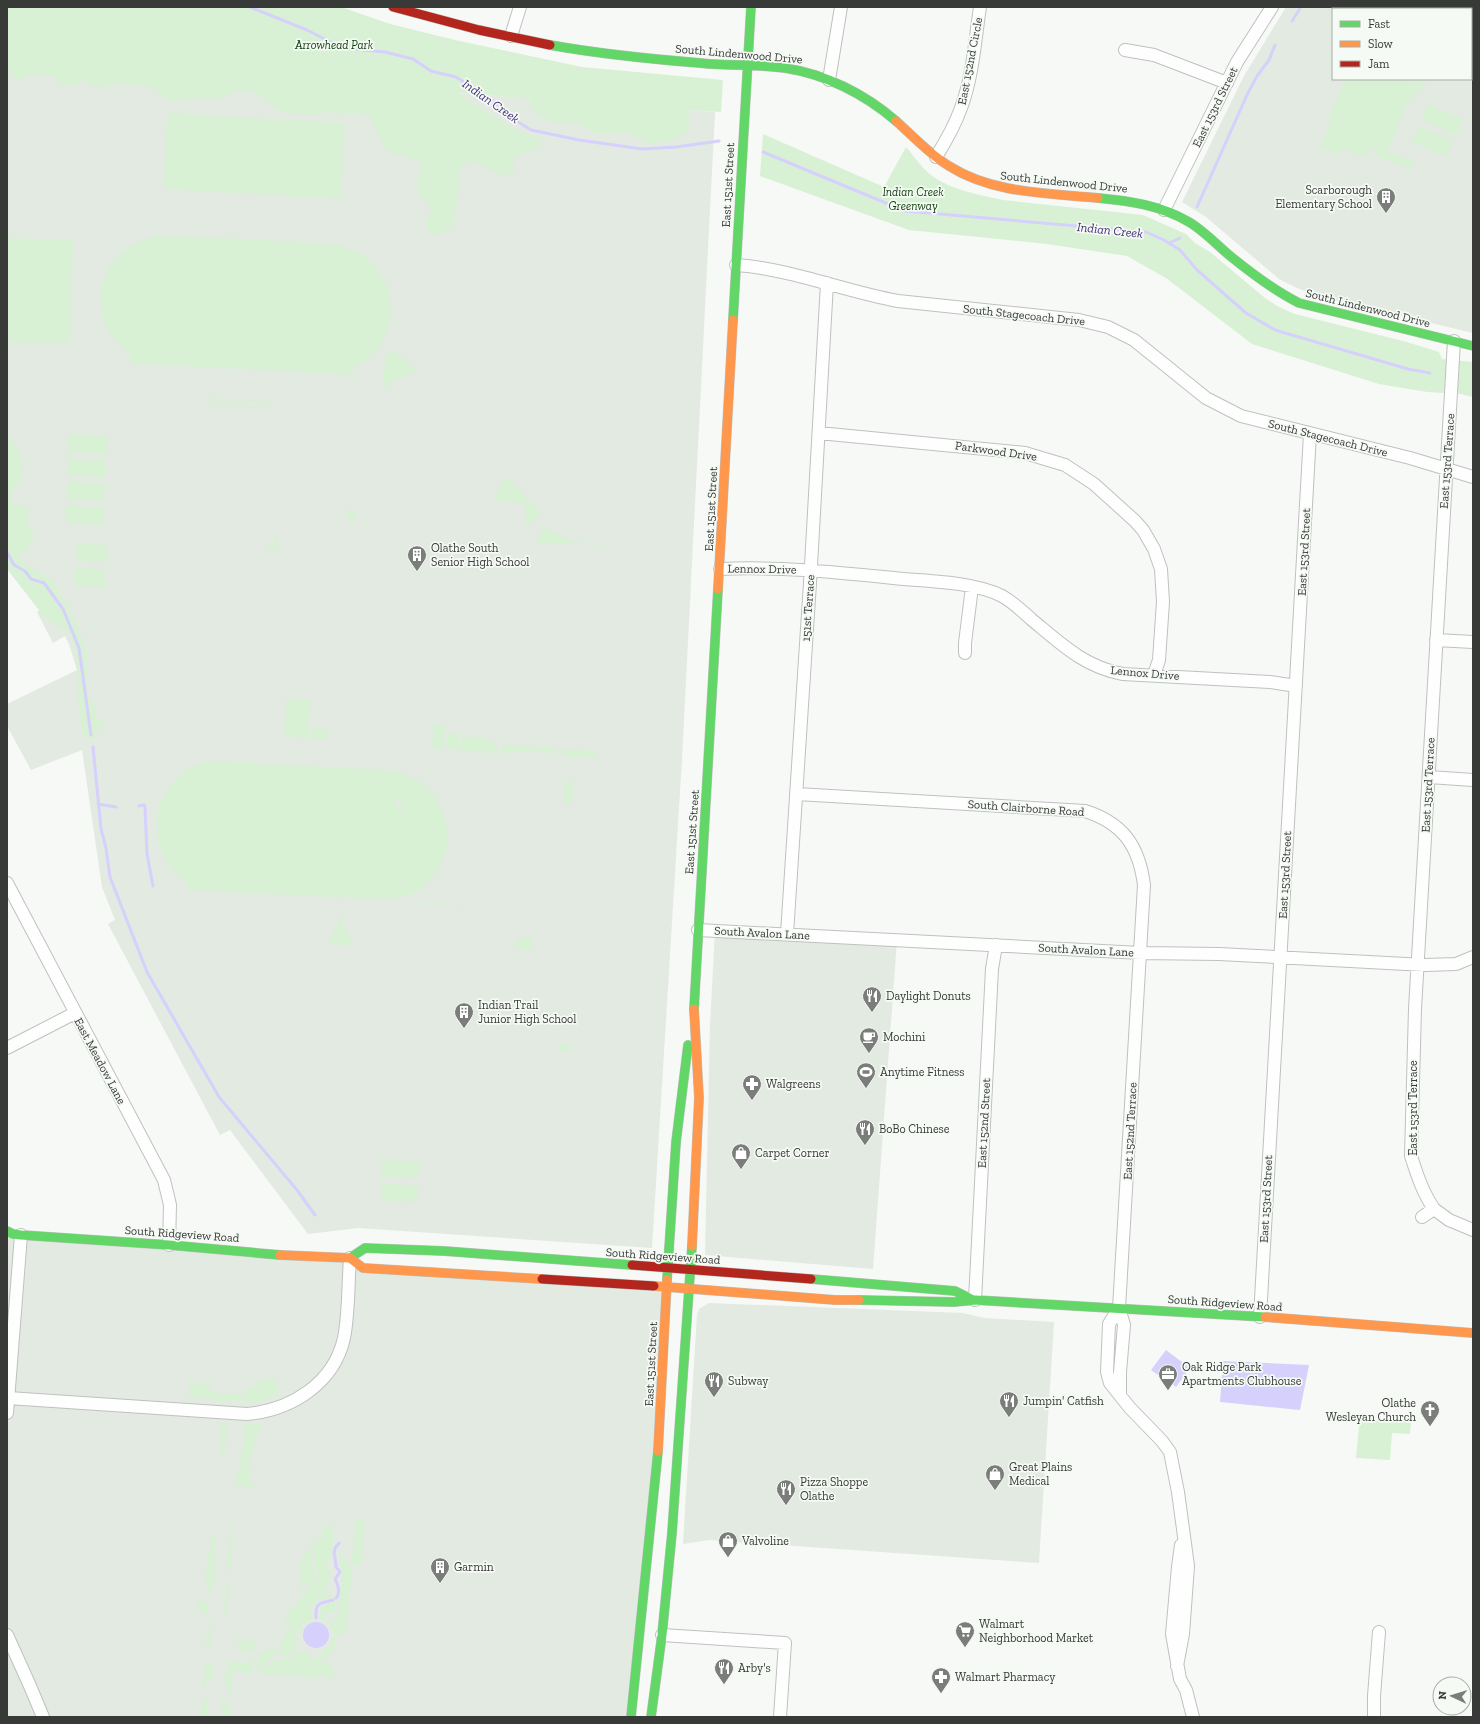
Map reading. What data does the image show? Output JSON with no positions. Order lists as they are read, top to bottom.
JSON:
{
  "streets": {
    "main road": ["South Lindenwood Drive", "East 151st Street", "South Ridgeview Road"],
    "street": [
      "East 152nd Circle",
      "East 153rd Street",
      "South Stagecoach Drive",
      "Parkwood Drive",
      "East 153rd Terrace",
      "Lennox Drive",
      "151st Terrace",
      "South Clairborne Road",
      "South Avalon Lane",
      "East Meadow Lane",
      "East 152nd Street",
      "East 152nd Terrace"
    ]
  },
  "crossings": [
    ["South Lindenwood Drive", "East 152nd Circle"],
    ["South Lindenwood Drive", "East 153rd Street"],
    ["South Lindenwood Drive", "East 151st Street"],
    ["South Lindenwood Drive", "East 153rd Terrace"],
    ["East 153rd Street", "South Stagecoach Drive"],
    ["East 153rd Street", "Lennox Drive"],
    ["East 153rd Street", "South Avalon Lane"],
    ["East 153rd Street", "South Ridgeview Road"],
    ["East 151st Street", "South Stagecoach Drive"],
    ["East 151st Street", "Lennox Drive"],
    ["East 151st Street", "South Avalon Lane"],
    ["East 151st Street", "South Ridgeview Road"],
    ["South Stagecoach Drive", "East 153rd Terrace"],
    ["South Stagecoach Drive", "151st Terrace"],
    ["Parkwood Drive", "Lennox Drive"],
    ["Parkwood Drive", "151st Terrace"],
    ["East 153rd Terrace", "South Avalon Lane"],
    ["Lennox Drive", "151st Terrace"],
    ["151st Terrace", "South Clairborne Road"],
    ["151st Terrace", "South Avalon Lane"],
    ["South Clairborne Road", "South Avalon Lane"],
    ["South Clairborne Road", "East 152nd Terrace"],
    ["South Avalon Lane", "East 152nd Street"],
    ["South Avalon Lane", "East 152nd Terrace"],
    ["East Meadow Lane", "South Ridgeview Road"],
    ["East 152nd Street", "South Ridgeview Road"],
    ["East 152nd Terrace", "South Ridgeview Road"]
  ],
  "water": ["Indian Creek"],
  "parks": ["Arrowhead Park", "Indian Creek Greenway"],
  "places": {
    "building": [
      "Scarborough Elementary School",
      "Olathe South Senior High School",
      "Indian Trail Junior High School",
      "Garmin"
    ],
    "restaurant": [
      "Daylight Donuts",
      "BoBo Chinese",
      "Subway",
      "Jumpin' Catfish",
      "Pizza Shoppe Olathe",
      "Arby's"
    ],
    "cafe": ["Mochini"],
    "sports": ["Anytime Fitness"],
    "pharmacy": ["Walgreens", "Walmart Pharmacy"],
    "shop": ["Carpet Corner", "Great Plains Medical", "Valvoline"],
    "office": ["Oak Ridge Park Apartments Clubhouse"],
    "church": ["Olathe Wesleyan Church"],
    "supermarket": ["Walmart Neighborhood Market"]
  },
  "legend": ["Fast", "Slow", "Jam"],
  "north": "left"
}
